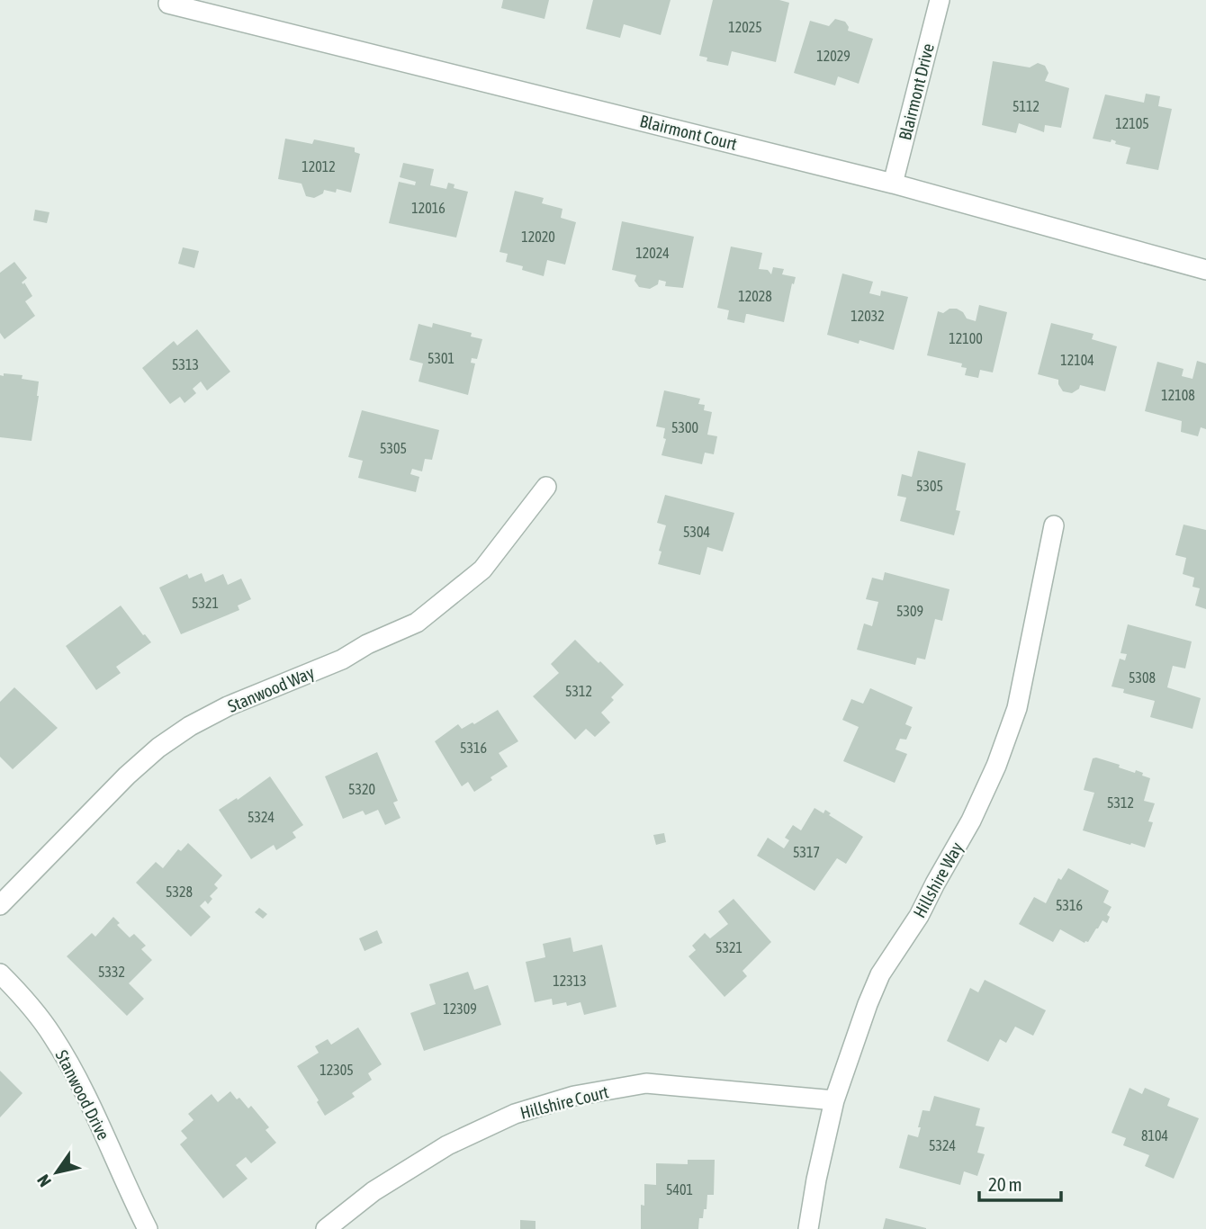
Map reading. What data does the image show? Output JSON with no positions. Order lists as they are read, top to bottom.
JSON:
{
  "streets": {
    "street": [
      "Blairmont Drive",
      "Blairmont Court",
      "Stanwood Way",
      "Hillshire Way",
      "Stanwood Drive",
      "Hillshire Court"
    ]
  },
  "crossings": [
    ["Blairmont Drive", "Blairmont Court"],
    ["Hillshire Way", "Hillshire Court"]
  ],
  "house_numbers": [
    "12025",
    "12029",
    "5112",
    "12105",
    "12012",
    "12016",
    "12020",
    "12024",
    "12028",
    "12032",
    "12100",
    "5301",
    "12104",
    "5313",
    "12108",
    "5300",
    "5305",
    "5305",
    "5304",
    "5321",
    "5309",
    "5308",
    "5312",
    "5316",
    "5320",
    "5312",
    "5324",
    "5317",
    "5328",
    "5316",
    "5321",
    "5332",
    "12313",
    "12309",
    "12305",
    "8104",
    "5324",
    "5401"
  ],
  "scale_bar": "20 m",
  "north": "bottom left"
}
